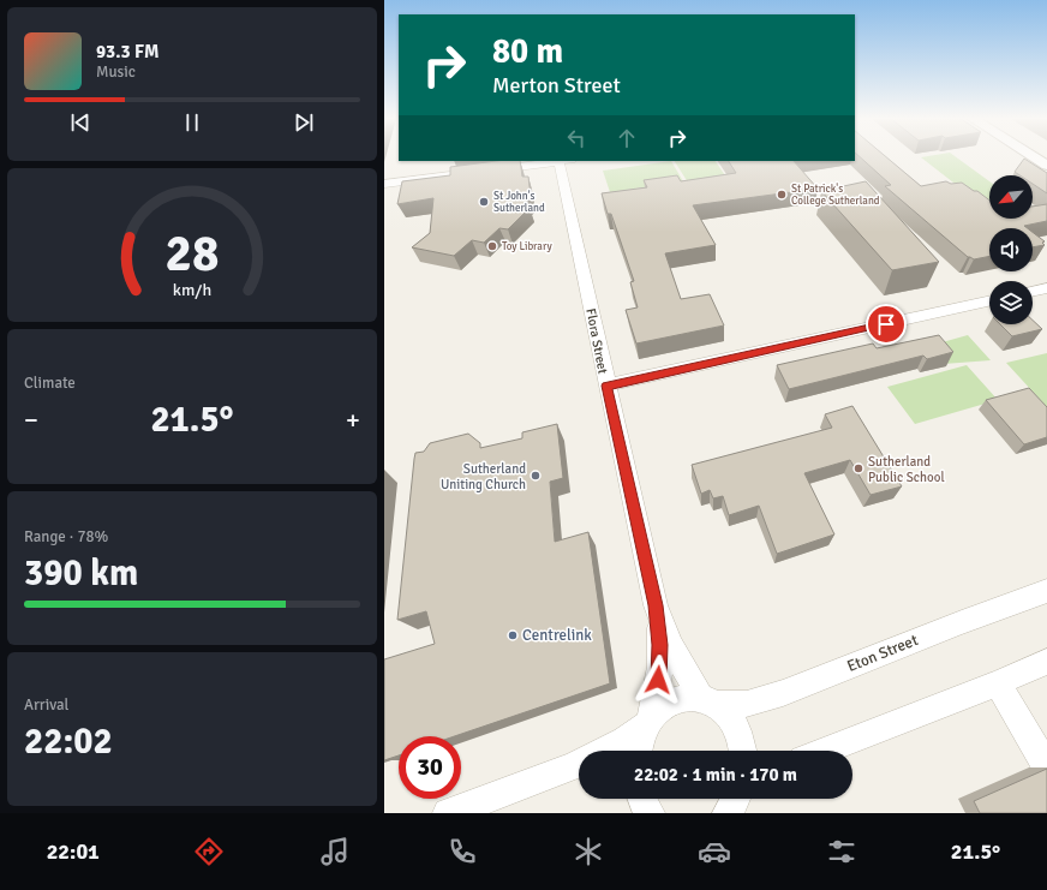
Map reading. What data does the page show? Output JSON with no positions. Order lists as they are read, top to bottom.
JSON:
{
  "streets": {
    "street": ["Flora Street", "Eton Street"]
  },
  "crossings": [
    ["Flora Street", "Eton Street"]
  ],
  "places": [
    "St Patrick's College Sutherland",
    "St John's Sutherland",
    "Toy Library",
    "Sutherland Public School",
    "Sutherland Uniting Church",
    "Centrelink"
  ],
  "north": "bottom left",
  "page": {
    "turn": ["80 m", "Merton Street"],
    "song": ["93.3 FM", "Music"],
    "tile": [
      "Climate",
      ["Range · 78%", "390 km"],
      ["Arrival", "22:02"]
    ],
    "heat": ["−", "21.5°", "+"],
    "limit": "30",
    "trip": "22:02 · 1 min · 170 m",
    "tabs": ["22:01", "21.5°"],
    "gauge": ["28", "km/h"]
  }
}
